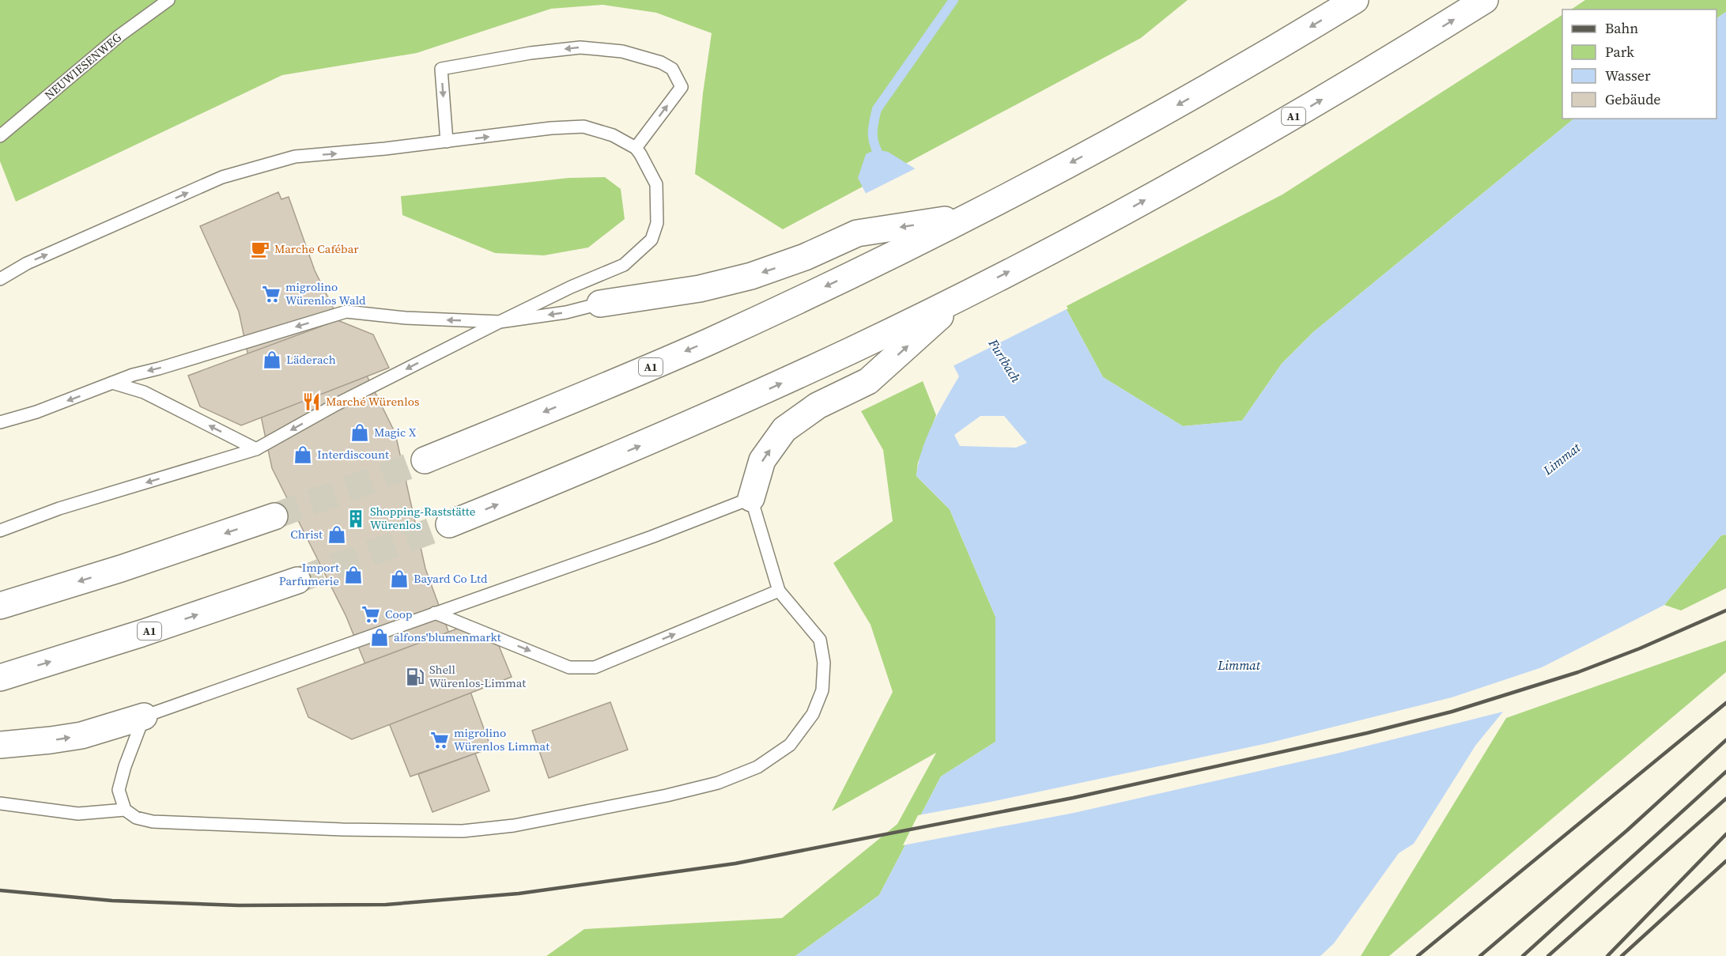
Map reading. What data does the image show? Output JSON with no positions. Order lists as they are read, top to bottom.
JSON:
{
  "streets": {
    "highway": ["A1"],
    "lane": ["NEUWIESENWEG"]
  },
  "water": ["Furtbach", "Limmat"],
  "places": {
    "cafe": ["Marche Cafébar"],
    "supermarket": ["migrolino Würenlos Wald", "Coop", "migrolino Würenlos Limmat"],
    "shop": [
      "Läderach",
      "Magic X",
      "Interdiscount",
      "Christ",
      "Import Parfumerie",
      "Bayard Co Ltd",
      "alfons'blumenmarkt"
    ],
    "restaurant": ["Marché Würenlos"],
    "building": ["Shopping-Raststätte Würenlos"],
    "fuel station": ["Shell Würenlos-Limmat"]
  },
  "legend": [
    "Bahn",
    "Park",
    "Wasser",
    "Gebäude"
  ]
}
